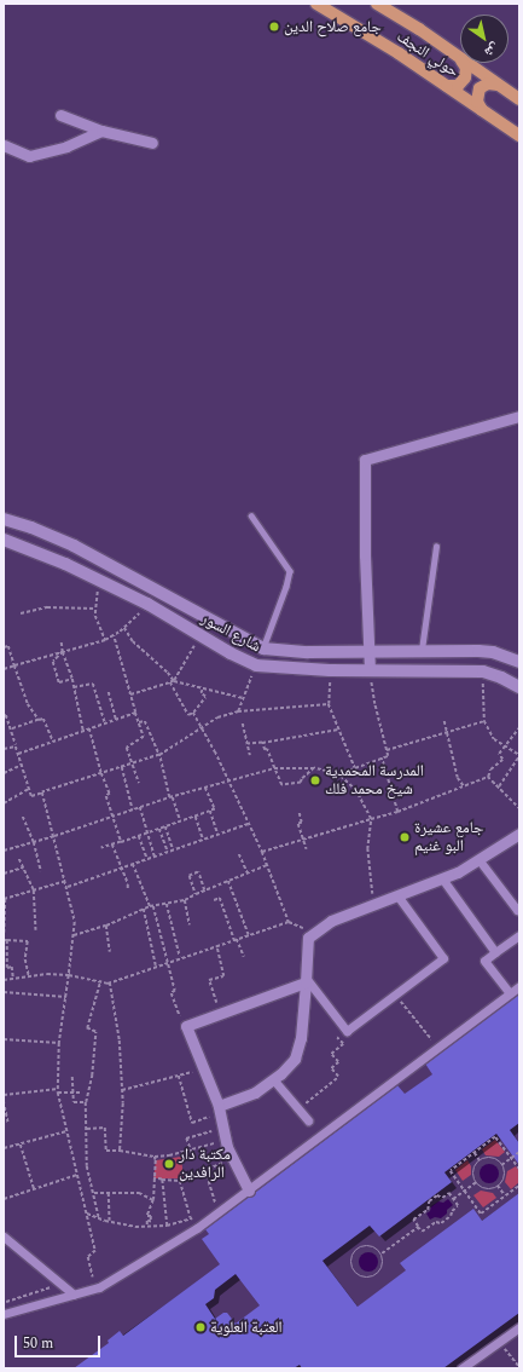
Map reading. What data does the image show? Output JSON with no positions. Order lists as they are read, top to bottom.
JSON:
{
  "streets": {
    "main road": ["حولي النجف", "شارع السور"]
  },
  "places": [
    "جامع صلاح الدين",
    "المدرسة المحمدية شيخ محمد فلك",
    "جامع عشيرة البو غنيم",
    "مكتبة دار الرافدين",
    "العتبة العلوية"
  ],
  "scale_bar": "50 m",
  "north": "bottom right"
}
